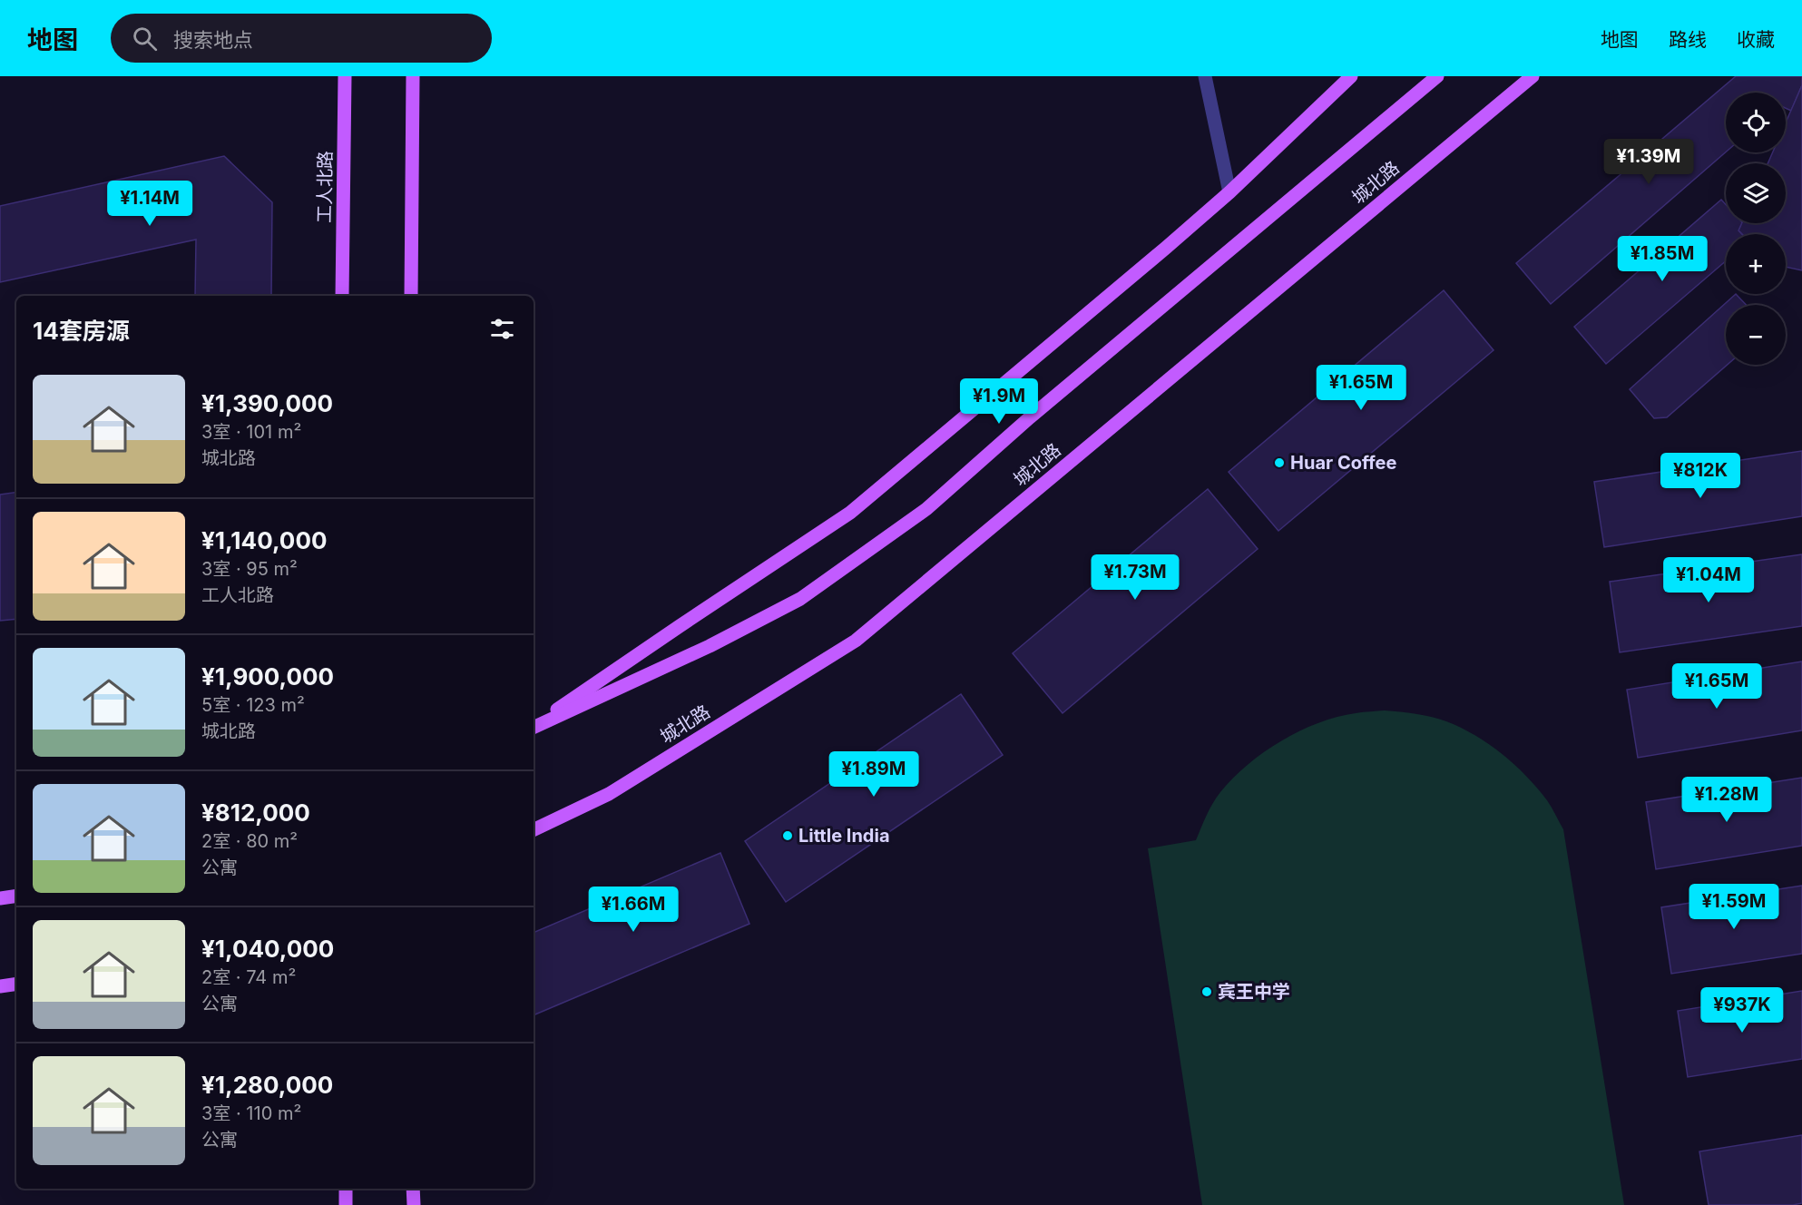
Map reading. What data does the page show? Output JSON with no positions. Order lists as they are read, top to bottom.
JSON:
{
  "streets": {
    "main road": ["城北路", "工人北路"]
  },
  "places": ["Huar Coffee", "Little India", "宾王中学"],
  "page": {
    "header": "地图",
    "search": "搜索地点",
    "nav": ["地图", "路线", "收藏"],
    "map_buttons": ["+", "−"],
    "price": [
      "¥1.39M",
      "¥1.14M",
      "¥1.85M",
      "¥1.65M",
      "¥1.9M",
      "¥812K",
      "¥1.73M",
      "¥1.04M",
      "¥1.65M",
      "¥1.89M",
      "¥1.28M",
      "¥1.59M",
      "¥1.66M",
      "¥937K"
    ],
    "heading": "14套房源",
    "list": [
      {
        "name": "¥1,390,000",
        "note": "3室 · 101 m² · 城北路"
      },
      {
        "name": "¥1,140,000",
        "note": "3室 · 95 m² · 工人北路"
      },
      {
        "name": "¥1,900,000",
        "note": "5室 · 123 m² · 城北路"
      },
      {
        "name": "¥812,000",
        "note": "2室 · 80 m² · 公寓"
      },
      {
        "name": "¥1,040,000",
        "note": "2室 · 74 m² · 公寓"
      },
      {
        "name": "¥1,280,000",
        "note": "3室 · 110 m² · 公寓"
      }
    ]
  }
}
